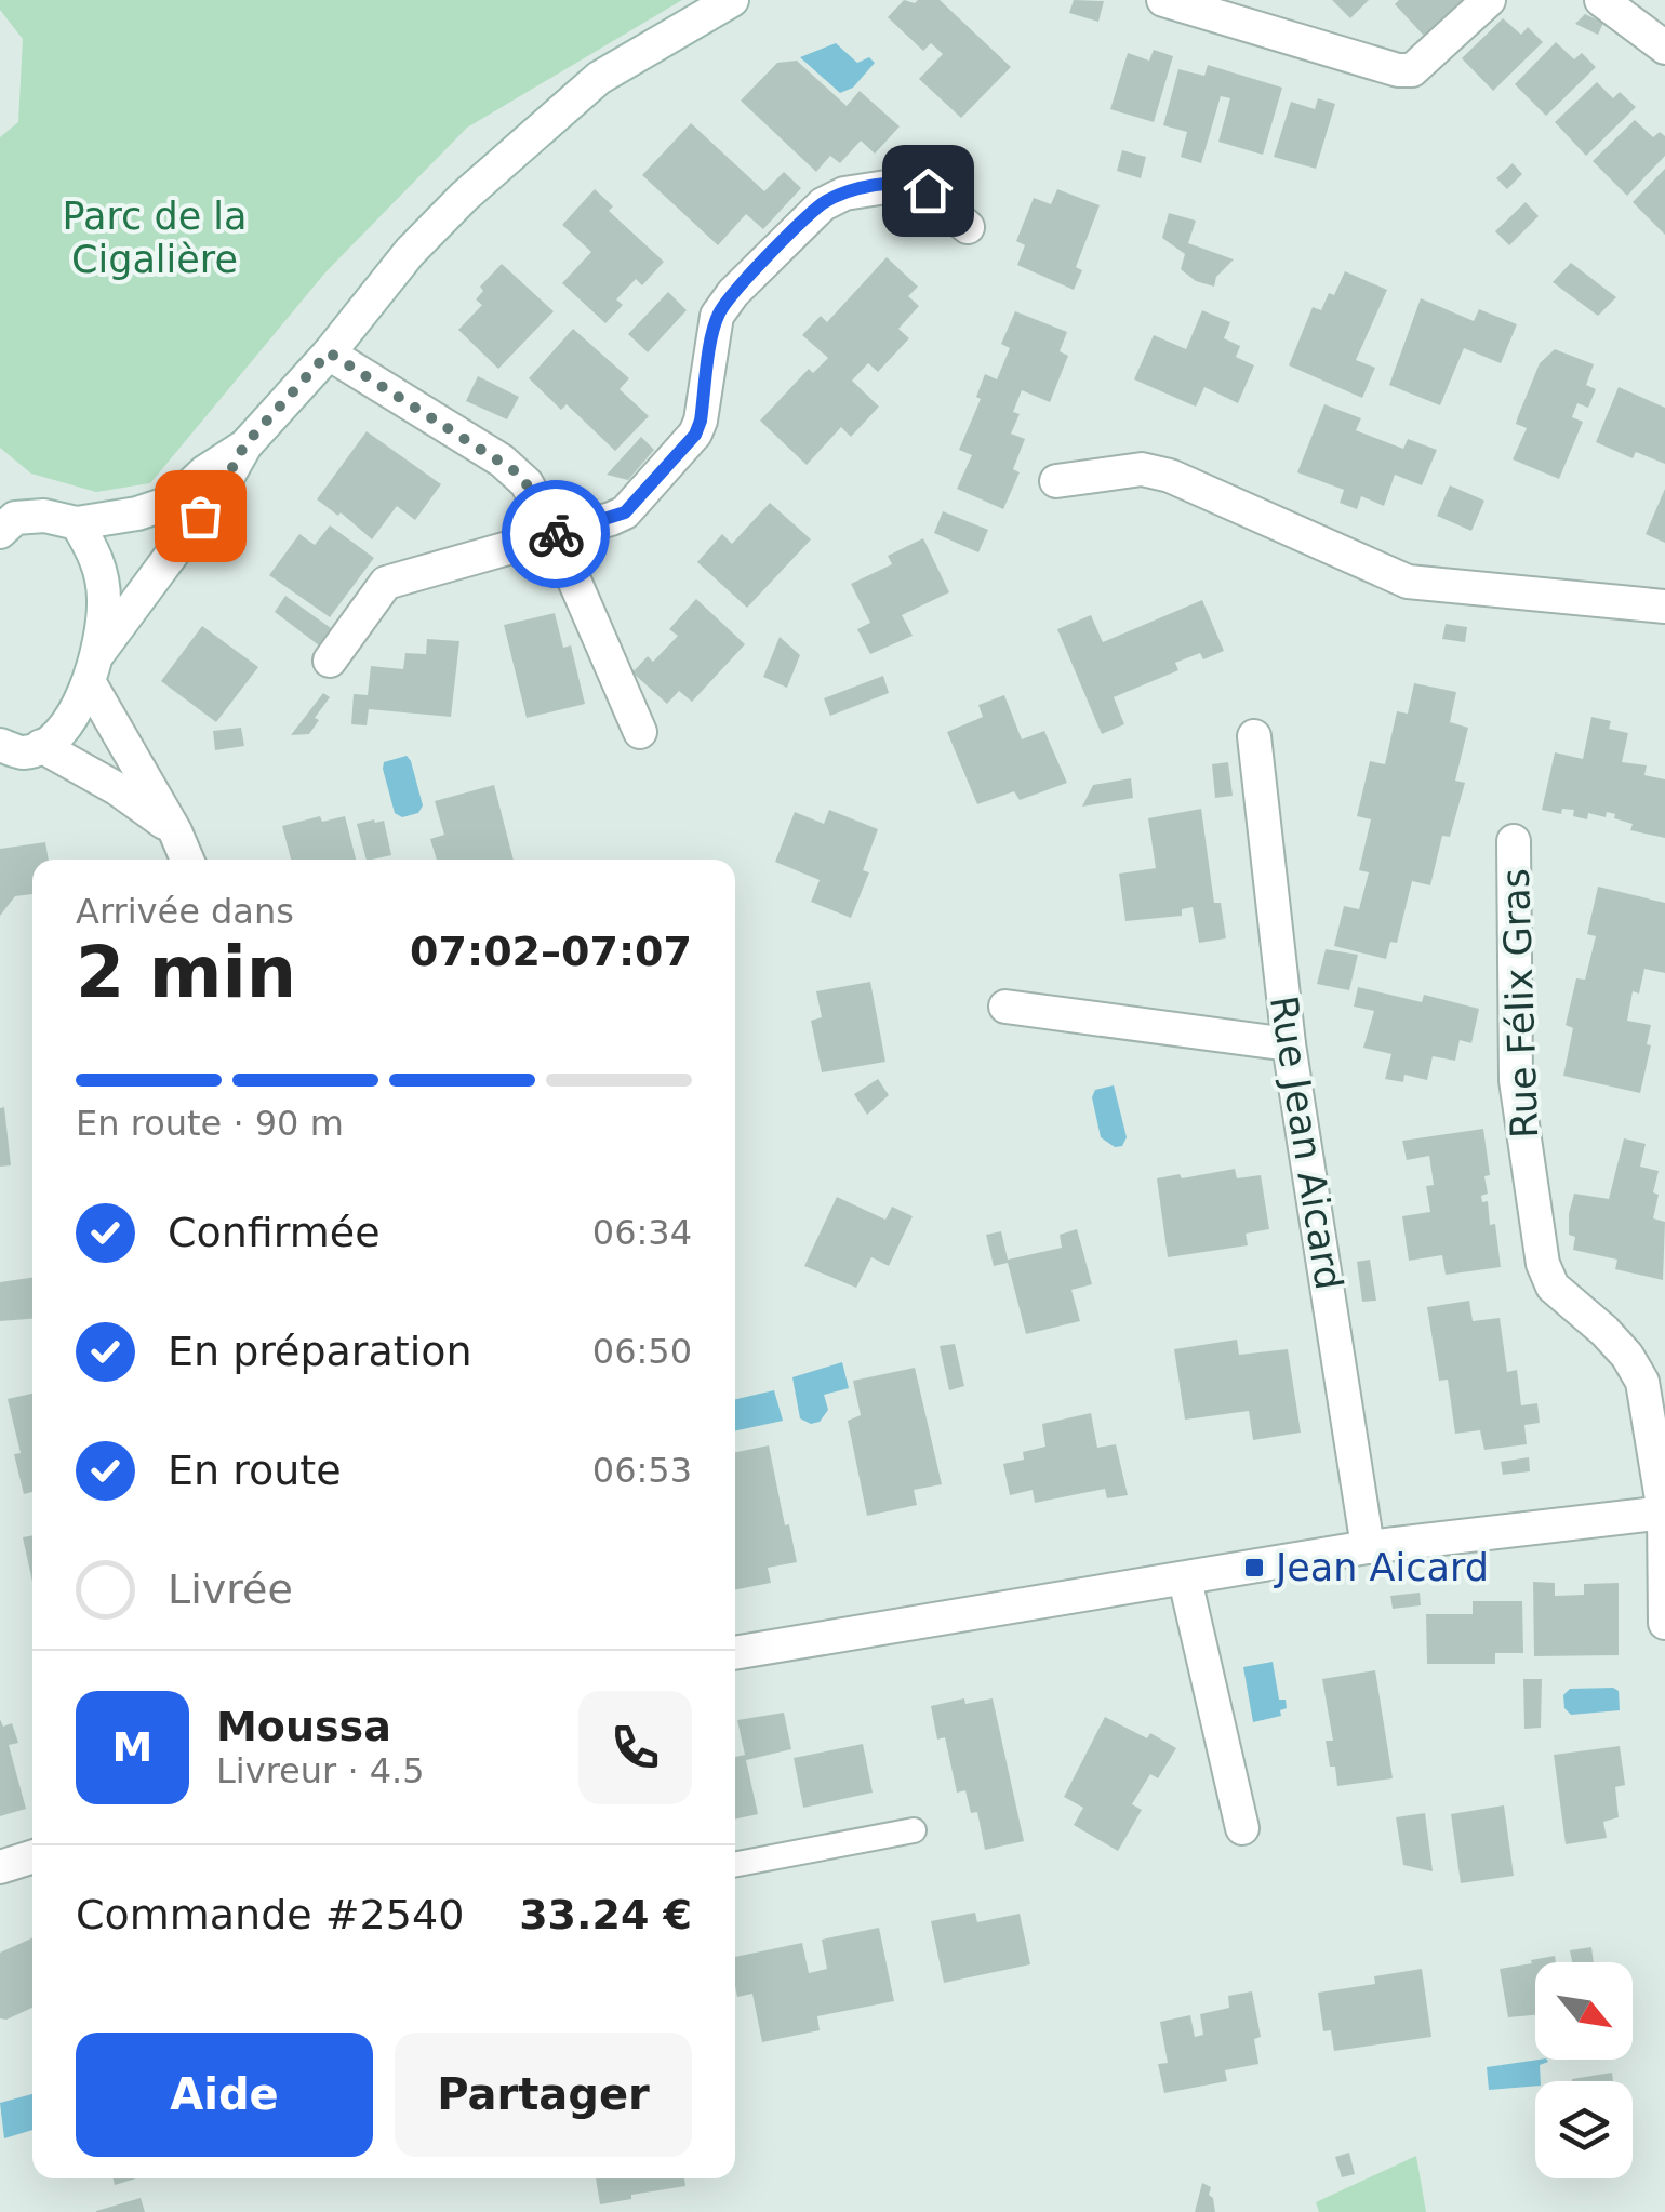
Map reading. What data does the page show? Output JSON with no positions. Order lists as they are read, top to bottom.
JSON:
{
  "streets": {
    "street": ["Rue Félix Gras", "Rue Jean Aicard"]
  },
  "parks": ["Parc de la Cigalière"],
  "places": {
    "transit": ["Jean Aicard"]
  },
  "north": "bottom right",
  "page": {
    "heading": ["2 min", "Arrivée dans", "07:02–07:07"],
    "panel": [
      "Moussa",
      "Livreur · 4.5",
      "Commande #2540",
      "33.24 €"
    ],
    "bar": "En route · 90 m",
    "list": [
      ["Confirmée", "06:34"],
      ["En préparation", "06:50"],
      ["En route", "06:53"],
      "Livrée"
    ],
    "round": "M",
    "buttons": ["Aide", "Partager"]
  }
}
